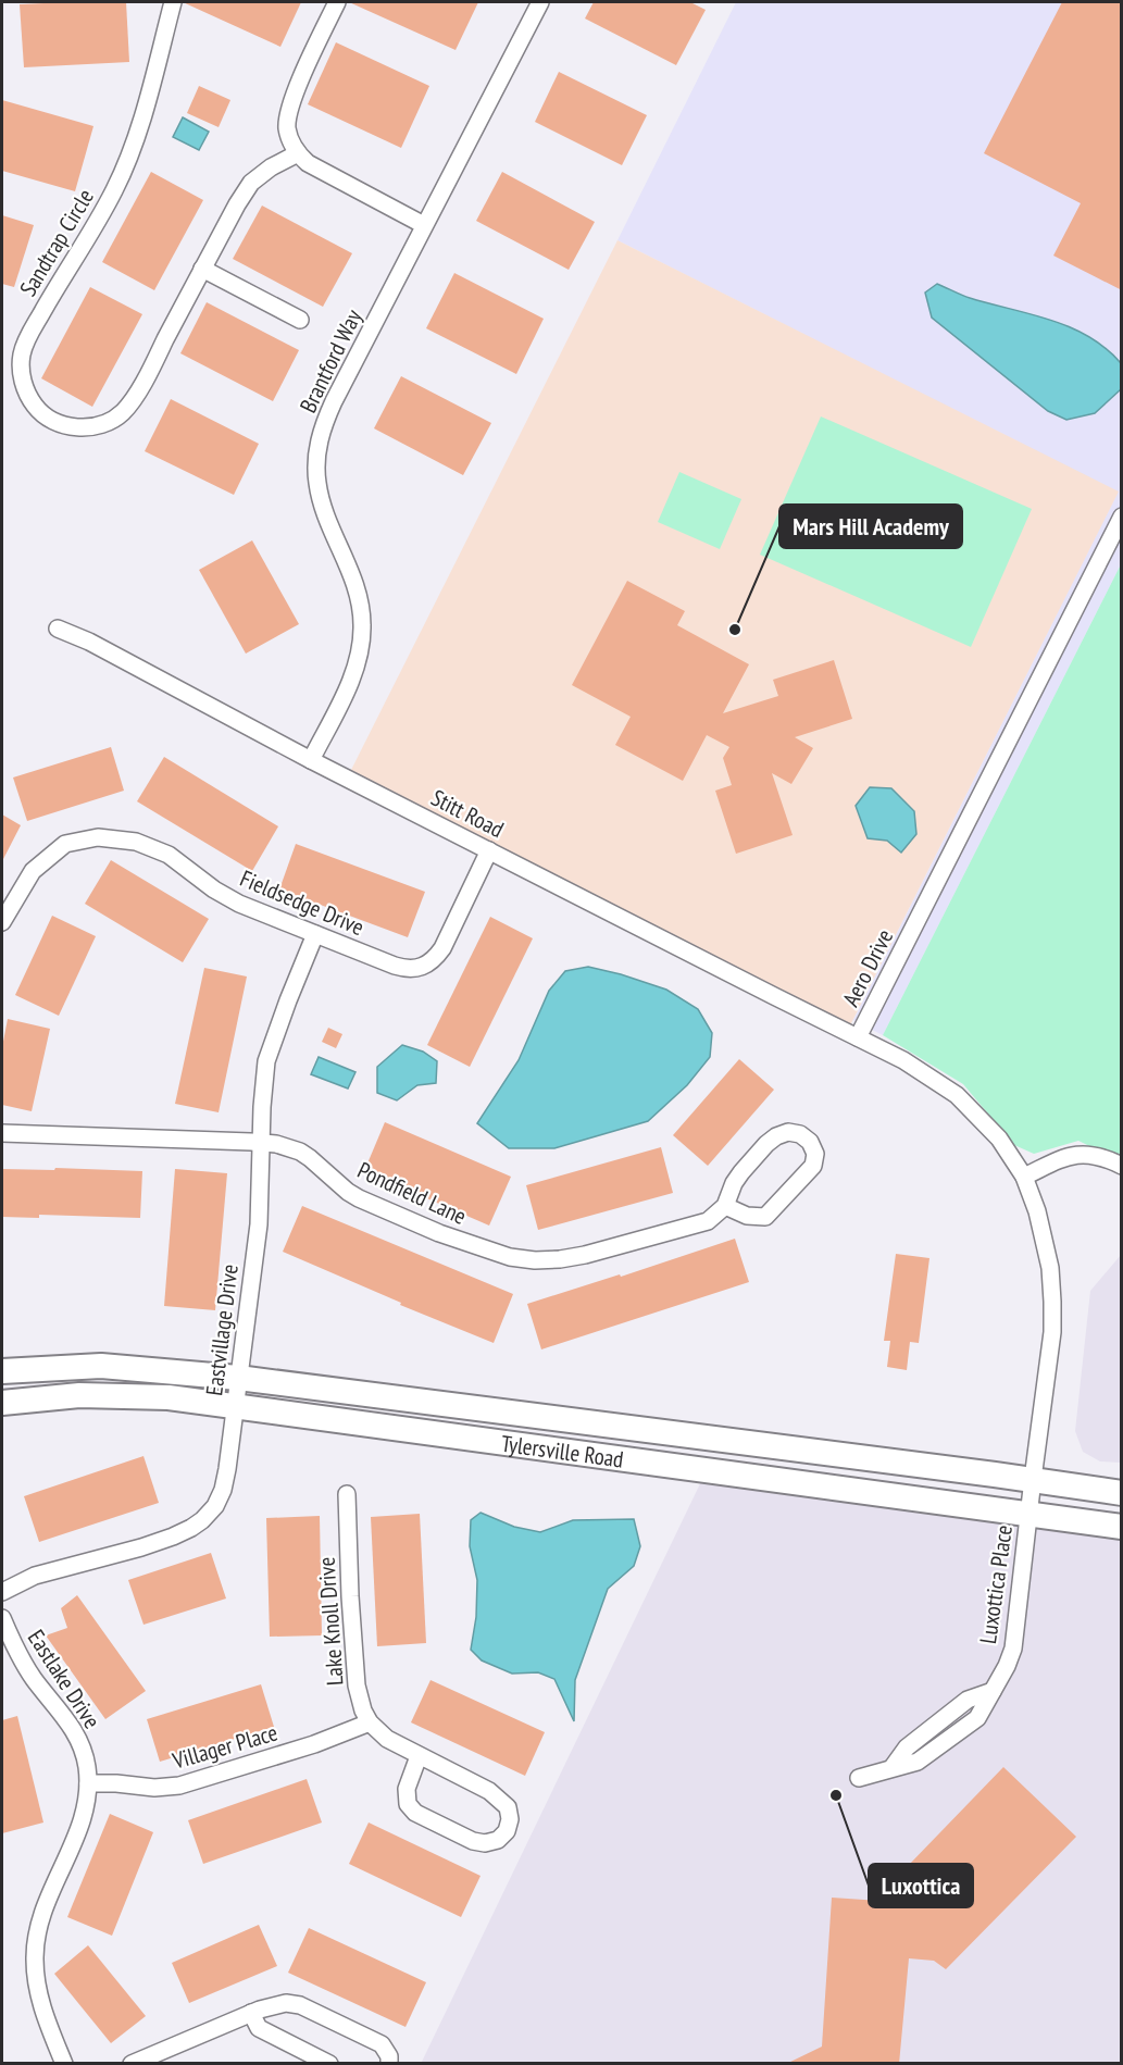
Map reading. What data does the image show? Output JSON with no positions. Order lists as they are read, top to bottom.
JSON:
{
  "streets": {
    "main road": ["Tylersville Road"],
    "street": [
      "Sandtrap Circle",
      "Brantford Way",
      "Stitt Road",
      "Fieldsedge Drive",
      "Aero Drive",
      "Pondfield Lane",
      "Eastvillage Drive",
      "Luxottica Place",
      "Lake Knoll Drive",
      "Eastlake Drive",
      "Villager Place"
    ]
  },
  "crossings": [
    ["Brantford Way", "Stitt Road"],
    ["Stitt Road", "Fieldsedge Drive"],
    ["Stitt Road", "Aero Drive"],
    ["Fieldsedge Drive", "Eastvillage Drive"],
    ["Aero Drive", "Tylersville Road"],
    ["Aero Drive", "Luxottica Place"],
    ["Pondfield Lane", "Eastvillage Drive"],
    ["Eastvillage Drive", "Tylersville Road"],
    ["Tylersville Road", "Luxottica Place"],
    ["Lake Knoll Drive", "Villager Place"],
    ["Eastlake Drive", "Villager Place"]
  ],
  "places": ["Mars Hill Academy", "Luxottica"]
}
